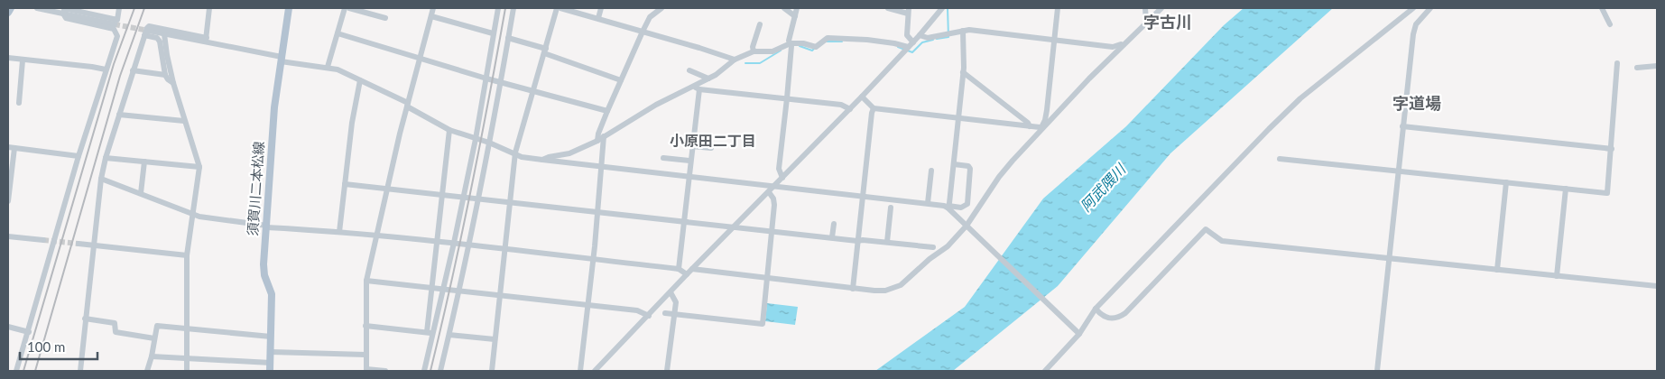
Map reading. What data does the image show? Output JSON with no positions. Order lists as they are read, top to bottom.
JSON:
{
  "streets": {
    "main road": ["須賀川二本松線"]
  },
  "districts": ["字古川", "字道場", "小原田二丁目"],
  "water": ["阿武隈川"],
  "scale_bar": "100 m"
}
